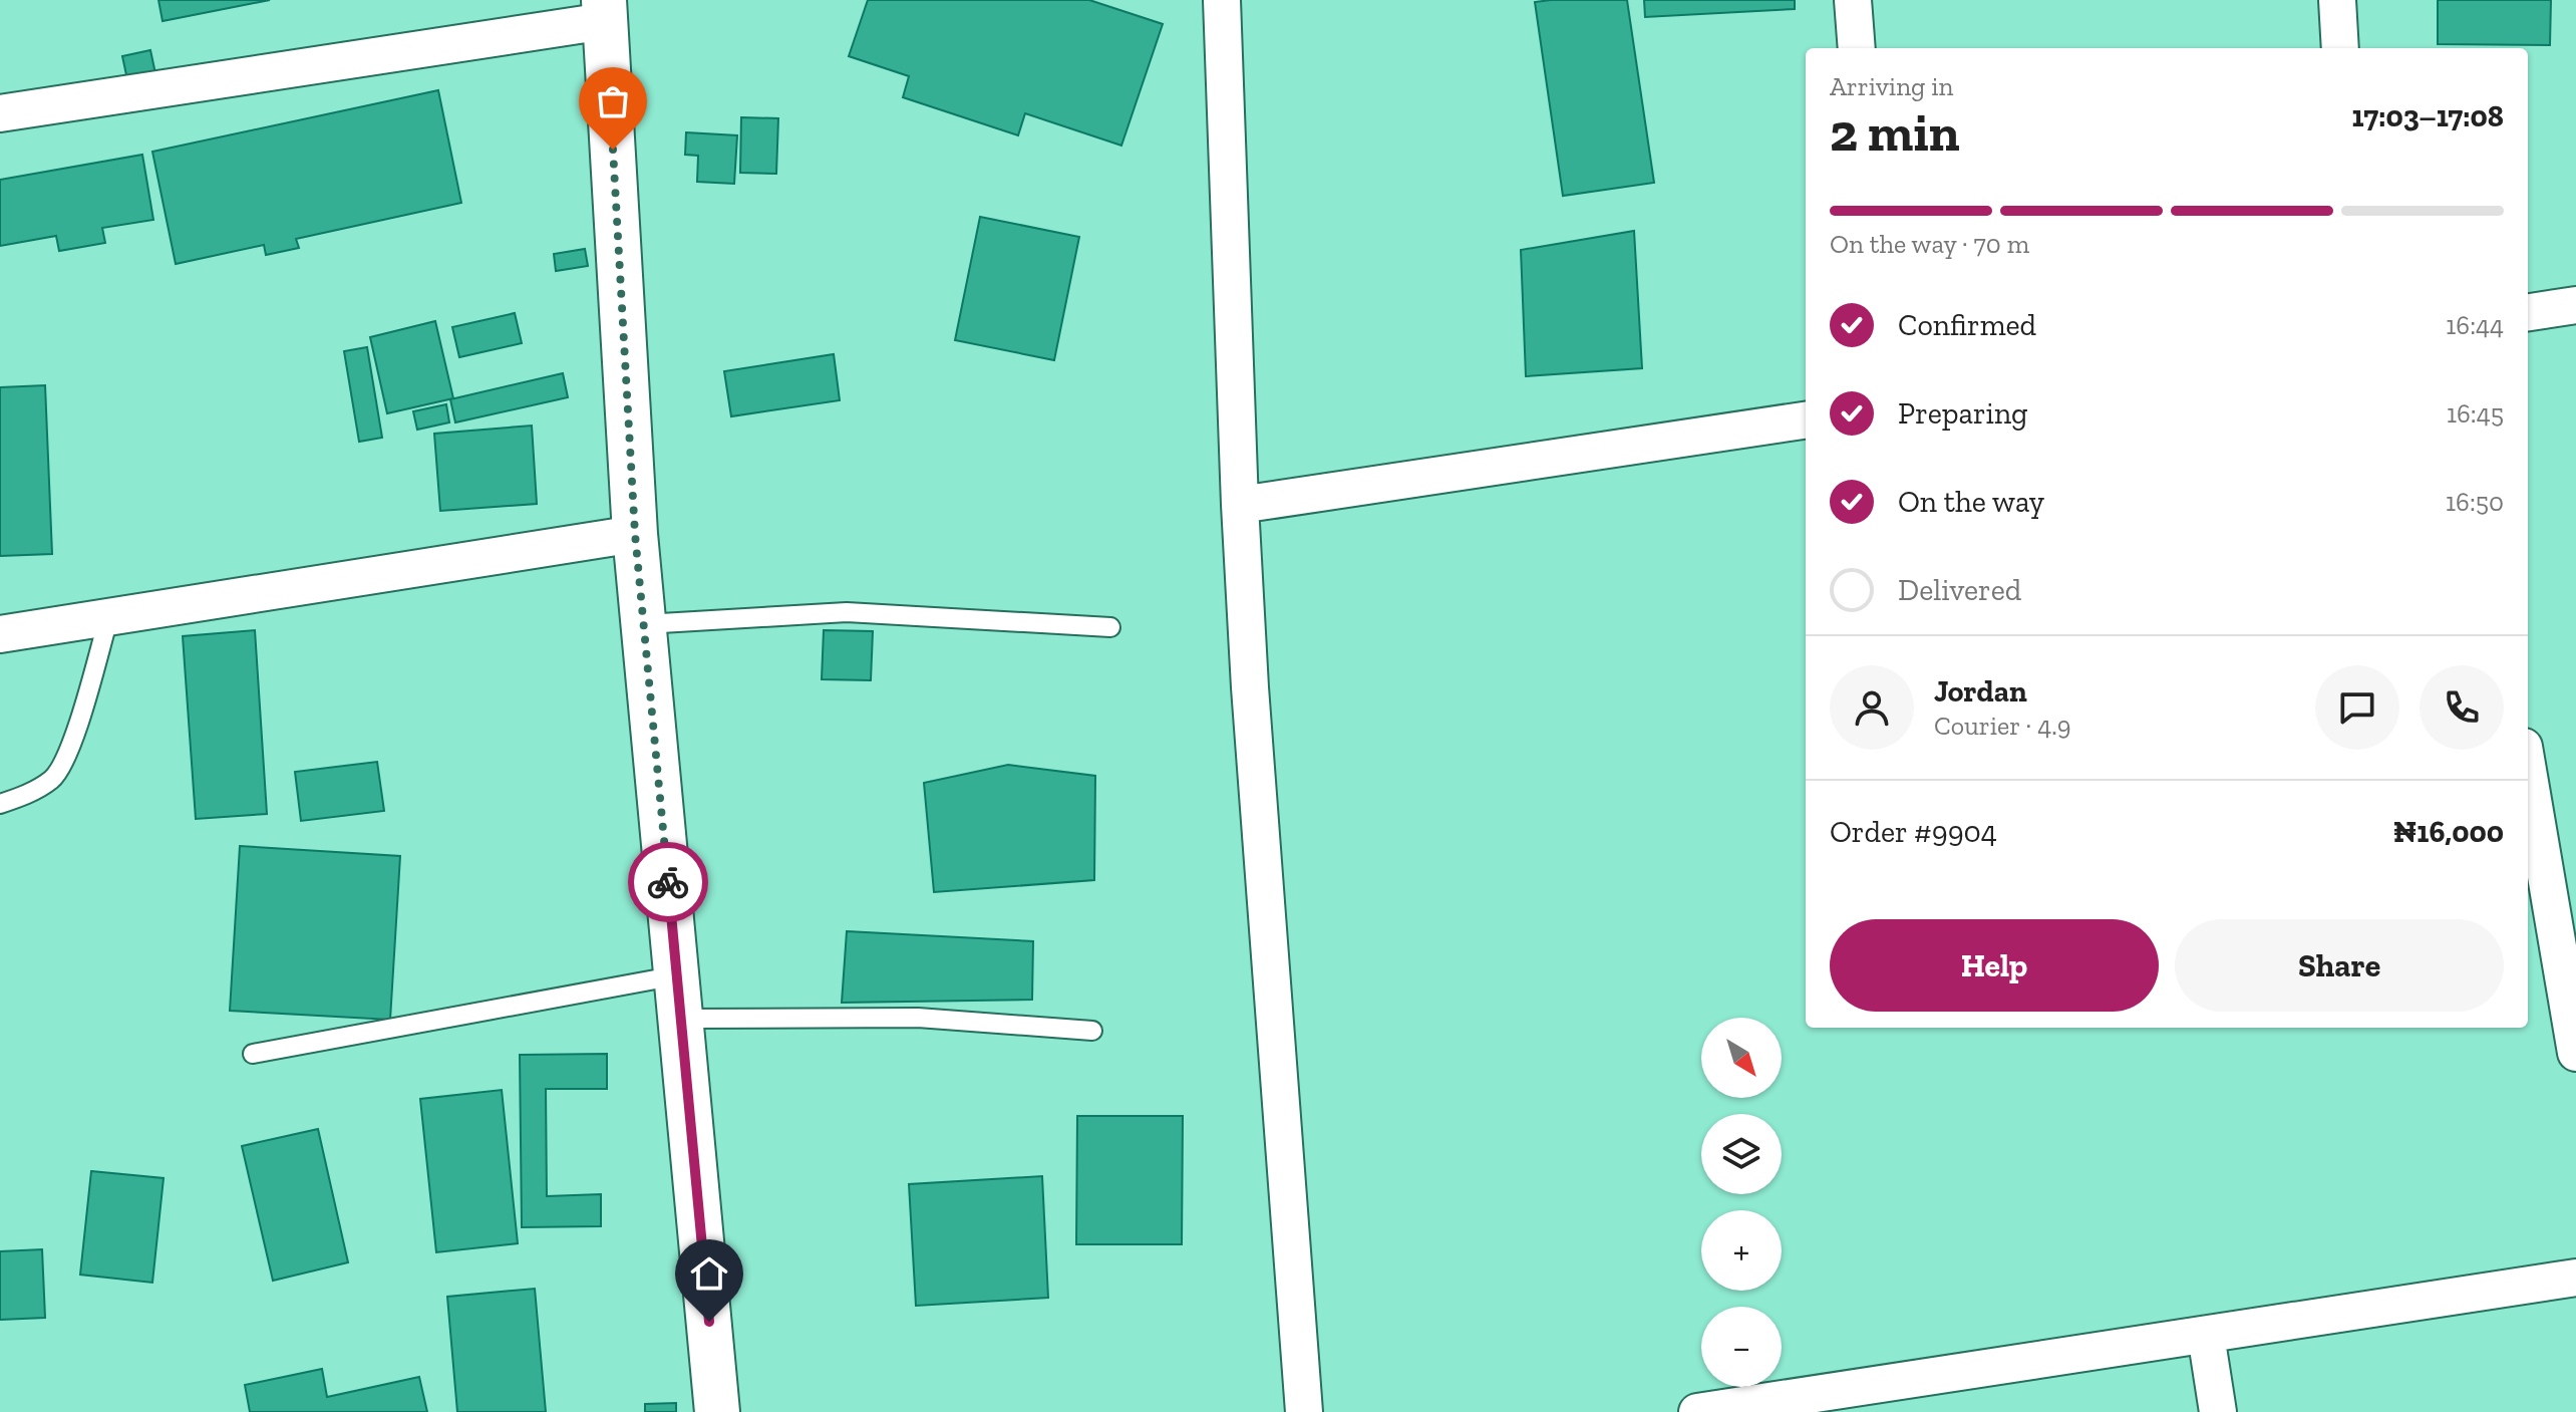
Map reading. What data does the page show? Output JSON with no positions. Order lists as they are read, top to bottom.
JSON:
{
  "north": "bottom right",
  "page": {
    "heading": ["2 min", "Arriving in", "17:03–17:08"],
    "panel": [
      "Jordan",
      "Courier · 4.9",
      "Order #9904",
      "₦16,000"
    ],
    "bar": "On the way · 70 m",
    "list": [
      ["Confirmed", "16:44"],
      ["Preparing", "16:45"],
      ["On the way", "16:50"],
      "Delivered"
    ],
    "buttons": ["Help", "Share"],
    "map_buttons": ["+", "−"]
  }
}
